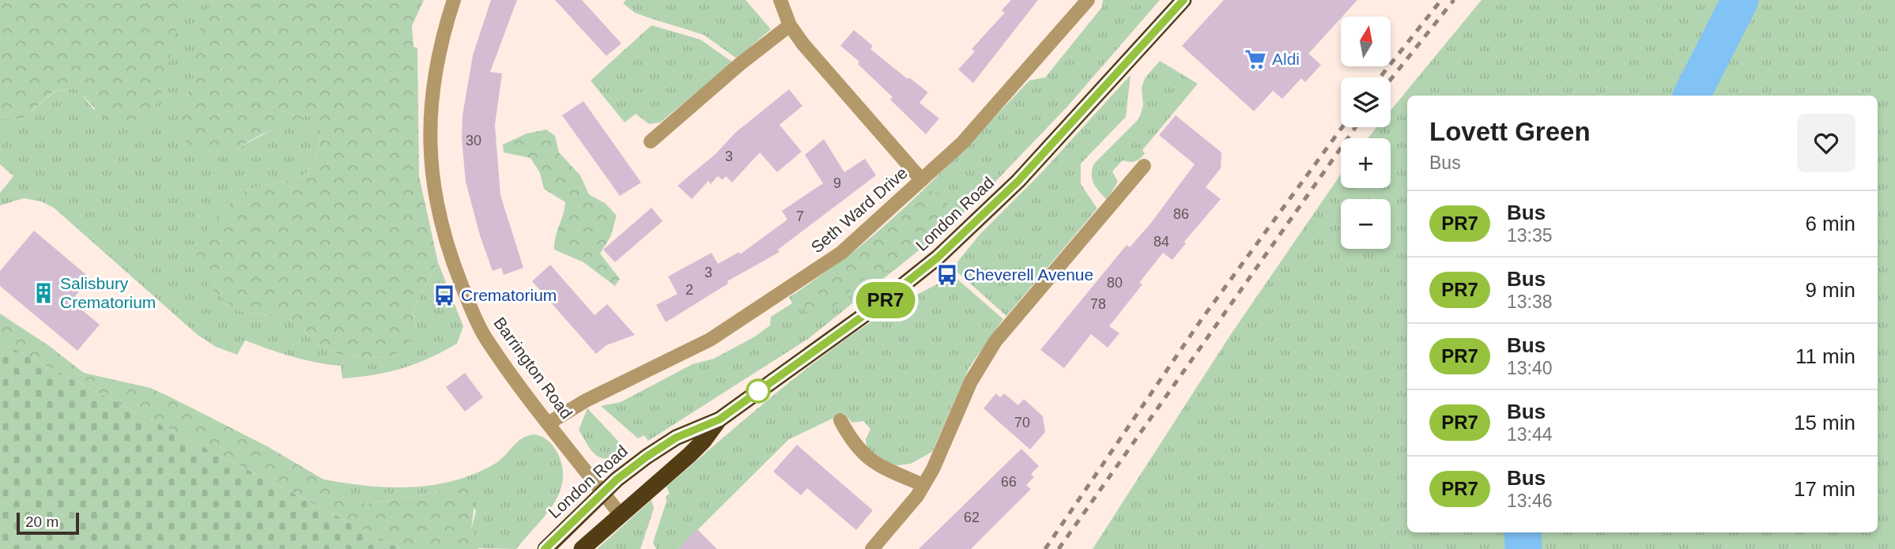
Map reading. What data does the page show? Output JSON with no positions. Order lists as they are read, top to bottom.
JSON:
{
  "streets": {
    "highway": ["London Road"],
    "street": ["Seth Ward Drive", "Barrington Road"]
  },
  "crossings": [
    ["Seth Ward Drive", "Barrington Road"],
    ["London Road", "Barrington Road"]
  ],
  "places": {
    "supermarket": ["Aldi"],
    "bus stop": ["Cheverell Avenue", "Crematorium"],
    "building": ["Salisbury Crematorium"]
  },
  "lines": ["bus line PR7"],
  "house_numbers": [
    "30",
    "3",
    "9",
    "86",
    "7",
    "84",
    "3",
    "80",
    "2",
    "78",
    "70",
    "66",
    "62"
  ],
  "scale_bar": "20 m",
  "north": "top",
  "page": {
    "on_map": "PR7",
    "map_buttons": ["+", "−"],
    "heading": ["Lovett Green", "Bus"],
    "list": [
      {
        "mark": "PR7",
        "name": "Bus",
        "note": "13:35",
        "value": "6 min"
      },
      {
        "mark": "PR7",
        "name": "Bus",
        "note": "13:38",
        "value": "9 min"
      },
      {
        "mark": "PR7",
        "name": "Bus",
        "note": "13:40",
        "value": "11 min"
      },
      {
        "mark": "PR7",
        "name": "Bus",
        "note": "13:44",
        "value": "15 min"
      },
      {
        "mark": "PR7",
        "name": "Bus",
        "note": "13:46",
        "value": "17 min"
      }
    ],
    "scale": "20 m"
  }
}
